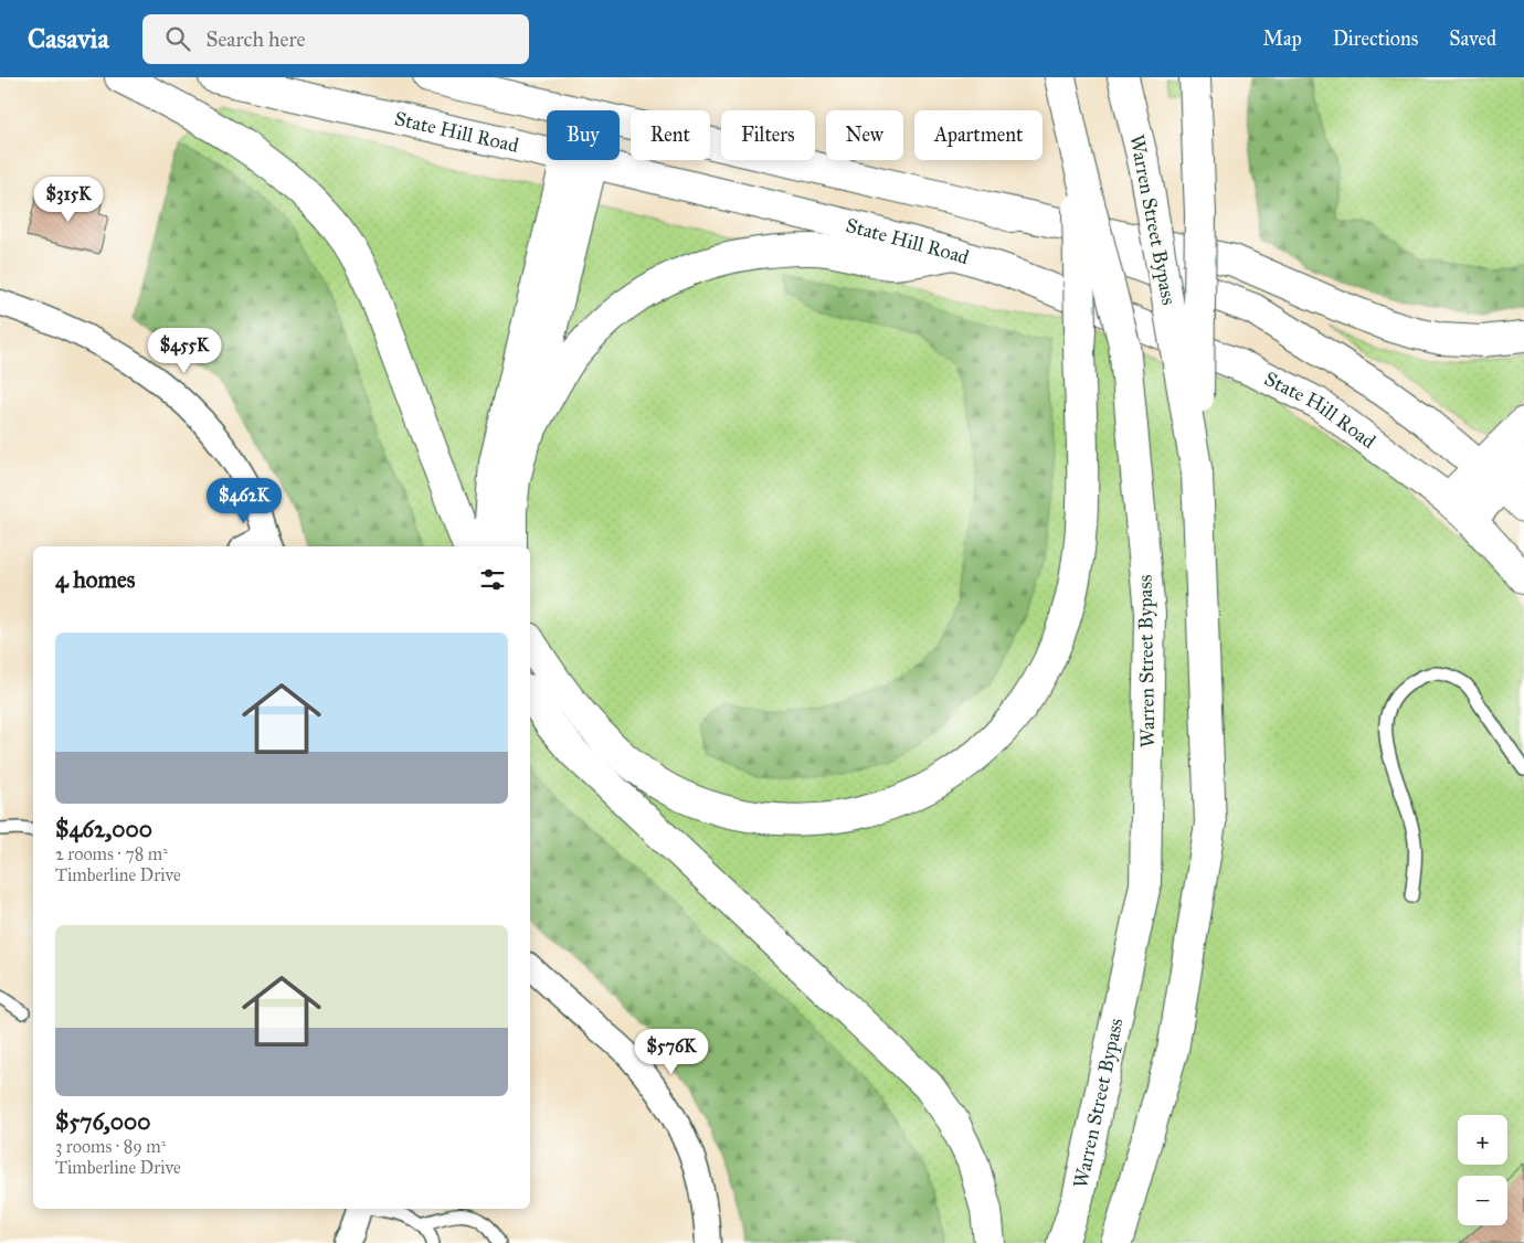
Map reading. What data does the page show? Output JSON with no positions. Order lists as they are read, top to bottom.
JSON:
{
  "streets": {
    "main road": ["State Hill Road", "Warren Street Bypass"]
  },
  "page": {
    "header": "Casavia",
    "search": "Search here",
    "nav": ["Map", "Directions", "Saved"],
    "chip": [
      "Buy",
      "Rent",
      "Filters",
      "New",
      "Apartment"
    ],
    "price": [
      "$315K",
      "$455K",
      "$462K",
      "$576K"
    ],
    "heading": "4 homes",
    "list": [
      {
        "name": "$462,000",
        "note": "2 rooms · 78 m² · Timberline Drive"
      },
      {
        "name": "$576,000",
        "note": "3 rooms · 89 m² · Timberline Drive"
      }
    ],
    "map_buttons": ["+", "−"]
  }
}
